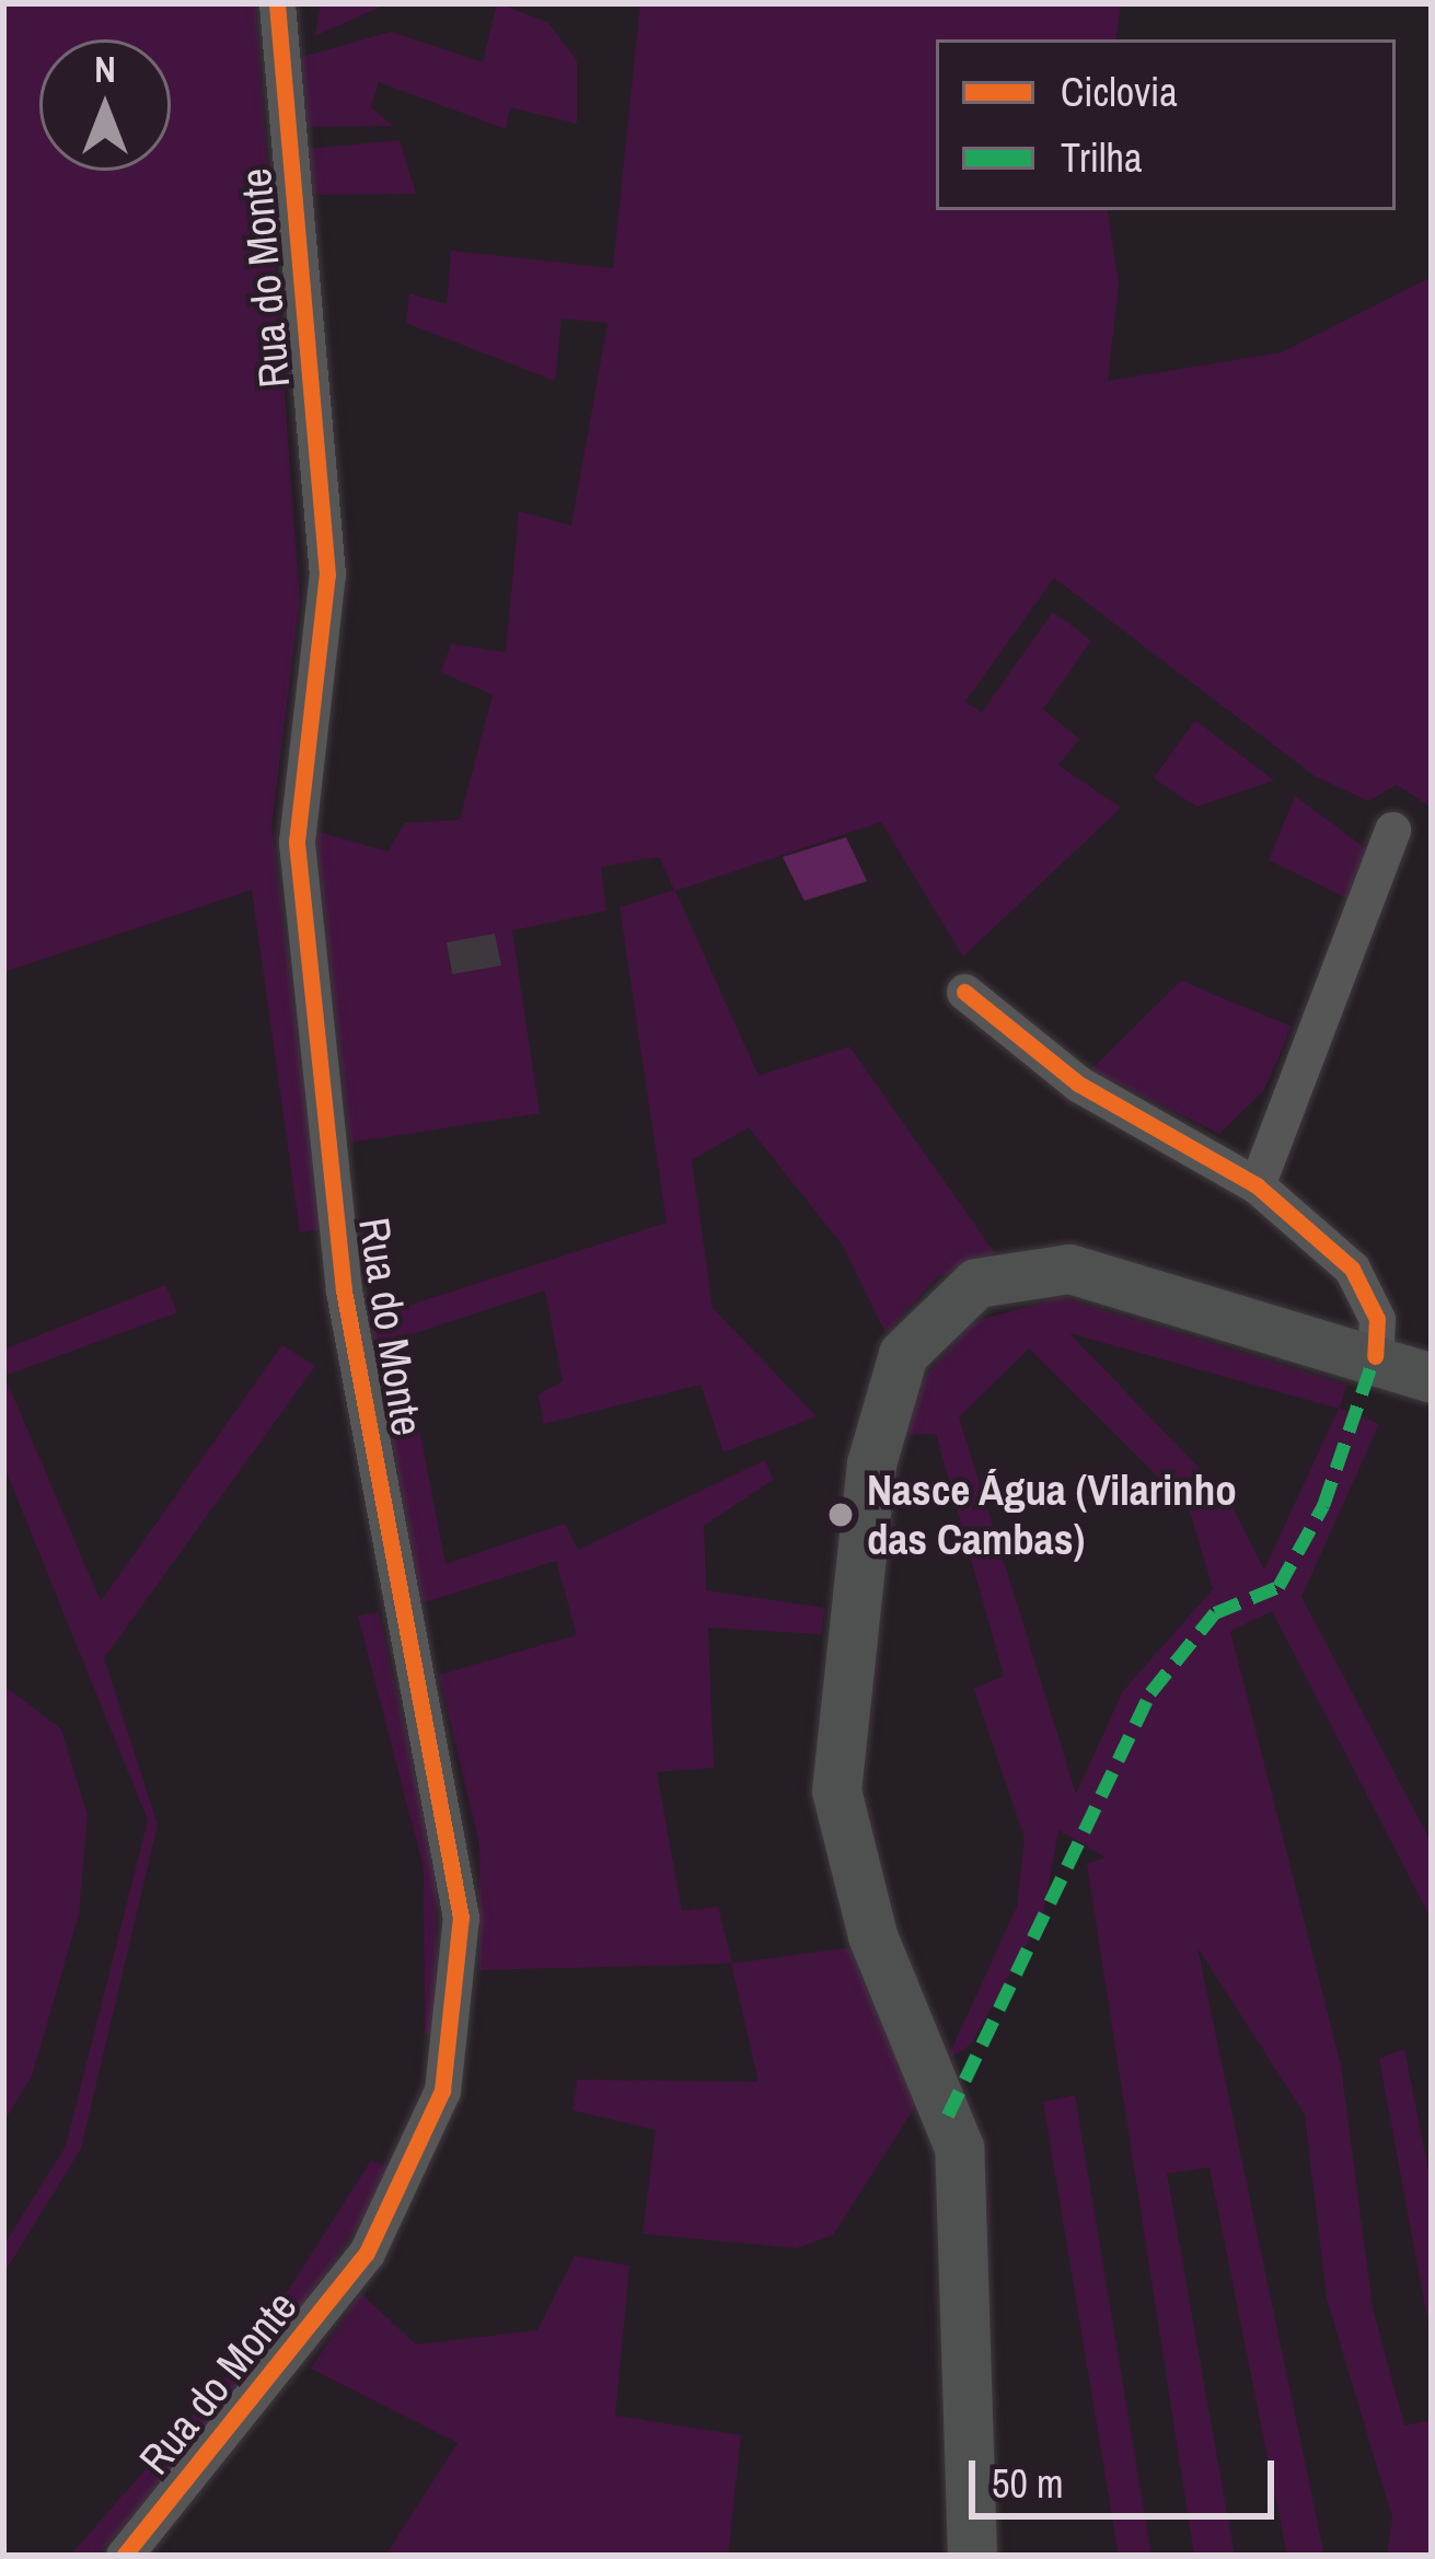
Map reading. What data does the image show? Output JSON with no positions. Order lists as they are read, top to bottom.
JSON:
{
  "streets": {
    "street": ["Rua do Monte"]
  },
  "places": ["Nasce Água (Vilarinho das Cambas)"],
  "legend": ["Ciclovia", "Trilha"],
  "scale_bar": "50 m",
  "north": "top"
}
